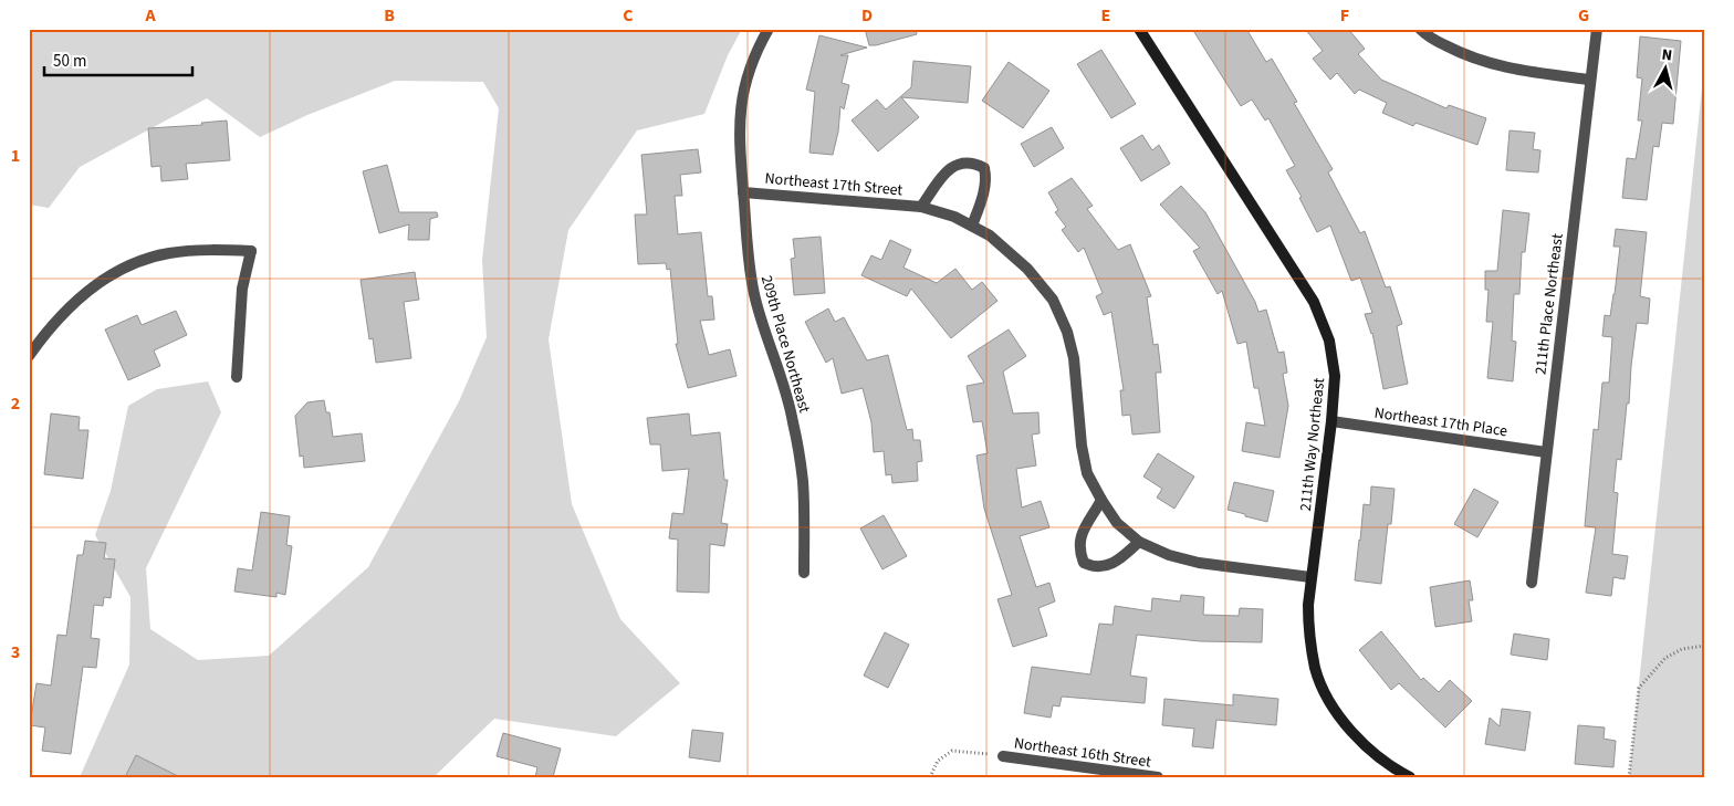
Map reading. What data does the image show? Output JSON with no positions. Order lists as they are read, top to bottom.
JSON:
{
  "streets": {
    "street": [
      "Northeast 17th Street",
      "211th Place Northeast",
      "209th Place Northeast",
      "Northeast 17th Place",
      "211th Way Northeast",
      "Northeast 16th Street"
    ]
  },
  "crossings": [
    ["Northeast 17th Street", "209th Place Northeast"],
    ["Northeast 17th Street", "211th Way Northeast"],
    ["211th Place Northeast", "Northeast 17th Place"],
    ["Northeast 17th Place", "211th Way Northeast"]
  ],
  "scale_bar": "50 m",
  "north": "top",
  "grid": {
    "columns": [
      "A",
      "B",
      "C",
      "D",
      "E",
      "F",
      "G"
    ],
    "rows": ["1", "2", "3"]
  }
}
